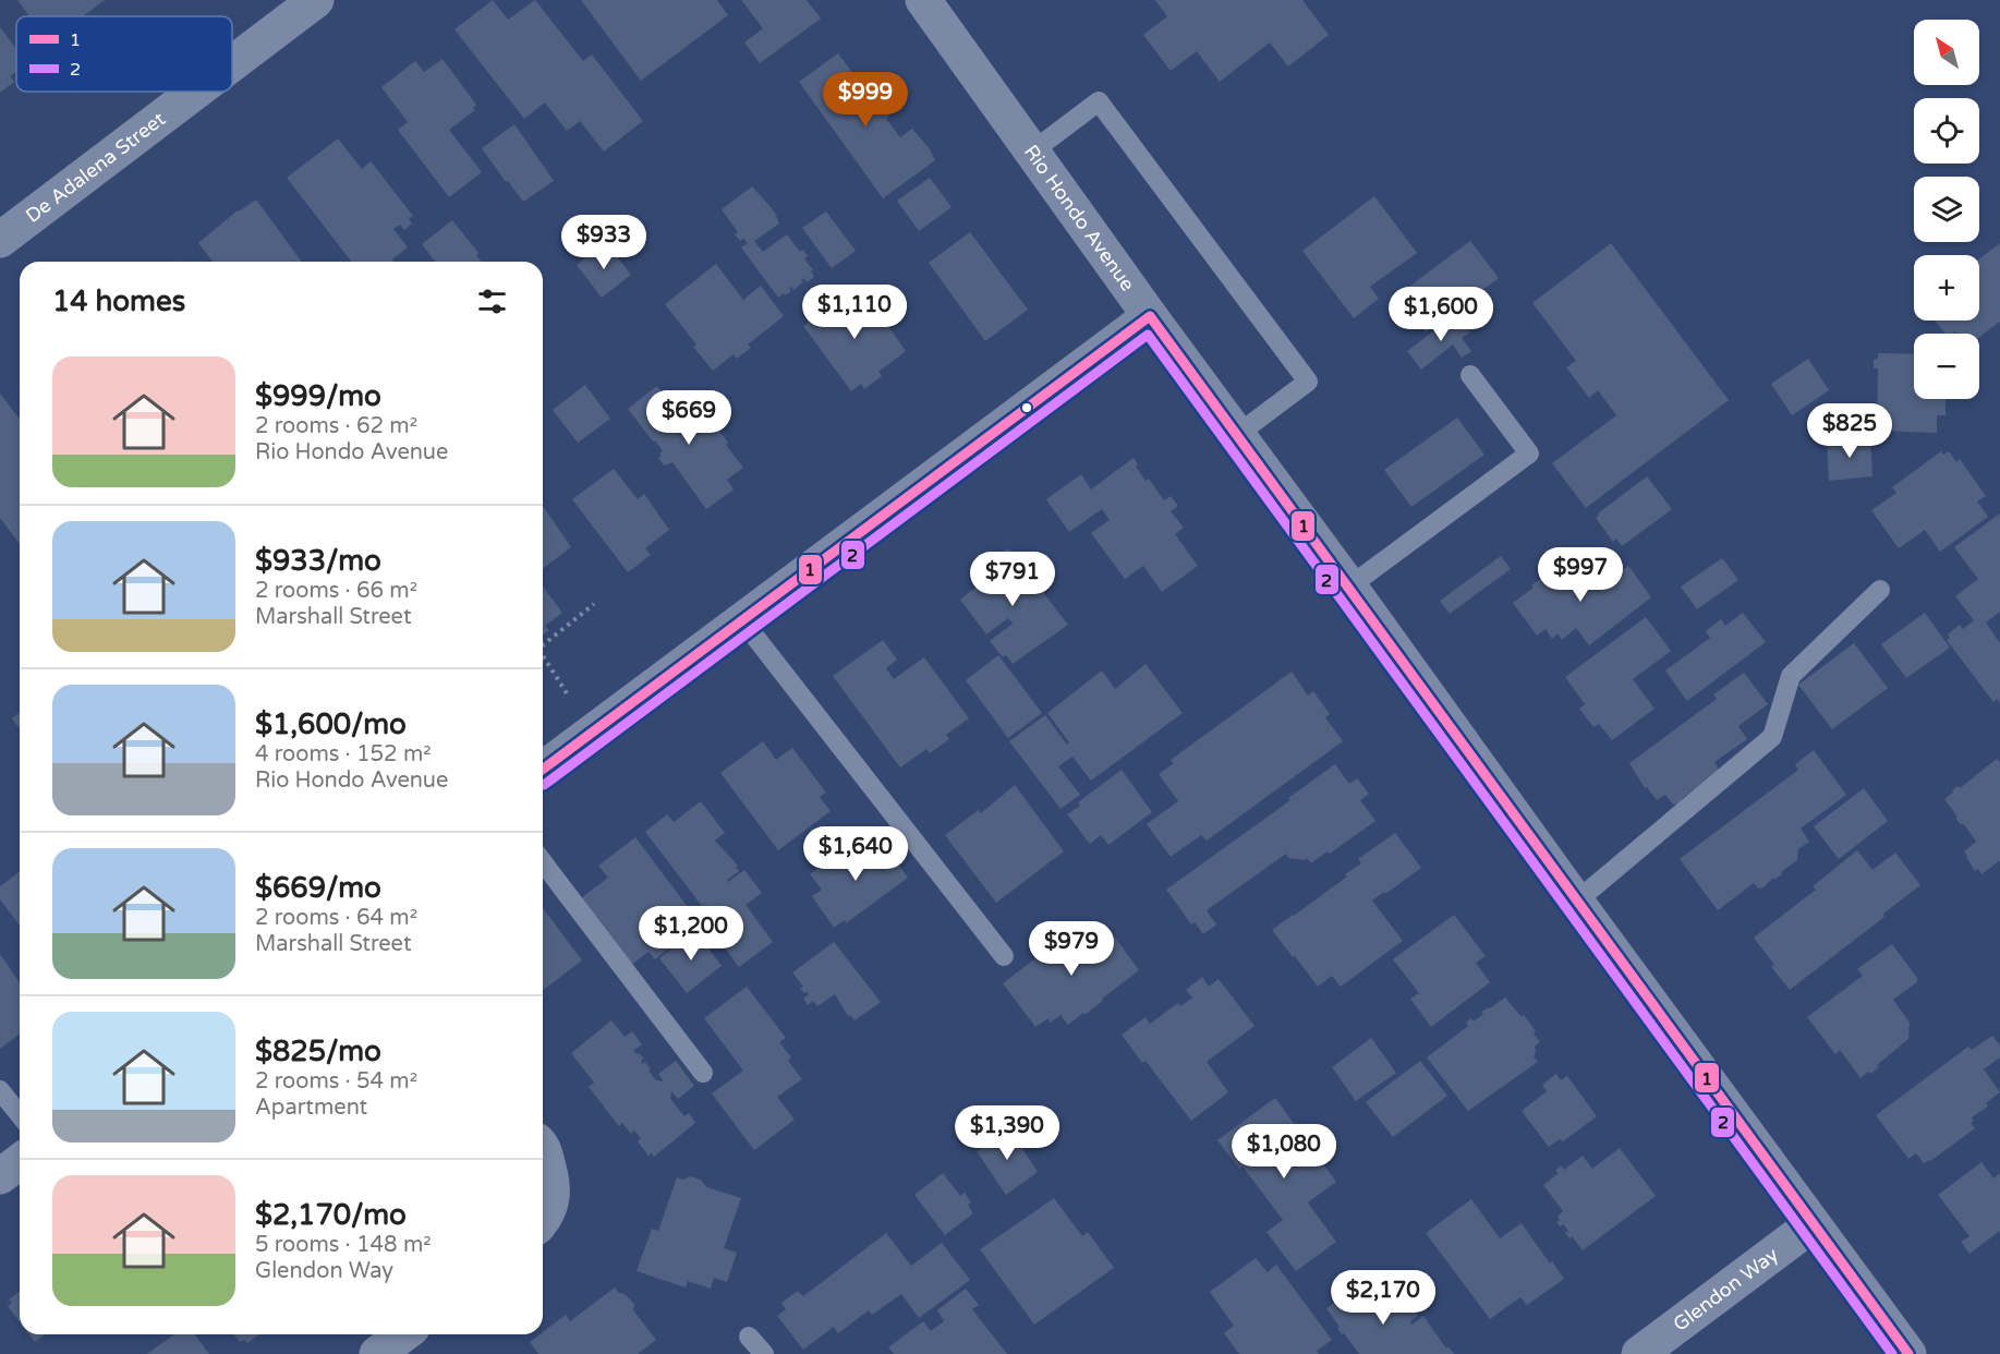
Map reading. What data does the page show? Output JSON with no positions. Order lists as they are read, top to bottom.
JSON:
{
  "streets": {
    "street": ["De Adalena Street", "Rio Hondo Avenue", "Glendon Way"]
  },
  "crossings": [
    ["Rio Hondo Avenue", "Glendon Way"]
  ],
  "lines": ["transit line 1", "transit line 2"],
  "legend": ["1", "2"],
  "north": "top left",
  "page": {
    "map_buttons": ["+", "−"],
    "price": [
      "$999",
      "$933",
      "$1,110",
      "$1,600",
      "$669",
      "$825",
      "$997",
      "$791",
      "$1,640",
      "$1,200",
      "$979",
      "$1,390",
      "$1,080",
      "$2,170"
    ],
    "heading": "14 homes",
    "list": [
      {
        "name": "$999/mo",
        "note": "2 rooms · 62 m² · Rio Hondo Avenue"
      },
      {
        "name": "$933/mo",
        "note": "2 rooms · 66 m² · Marshall Street"
      },
      {
        "name": "$1,600/mo",
        "note": "4 rooms · 152 m² · Rio Hondo Avenue"
      },
      {
        "name": "$669/mo",
        "note": "2 rooms · 64 m² · Marshall Street"
      },
      {
        "name": "$825/mo",
        "note": "2 rooms · 54 m² · Apartment"
      },
      {
        "name": "$2,170/mo",
        "note": "5 rooms · 148 m² · Glendon Way"
      }
    ]
  }
}
